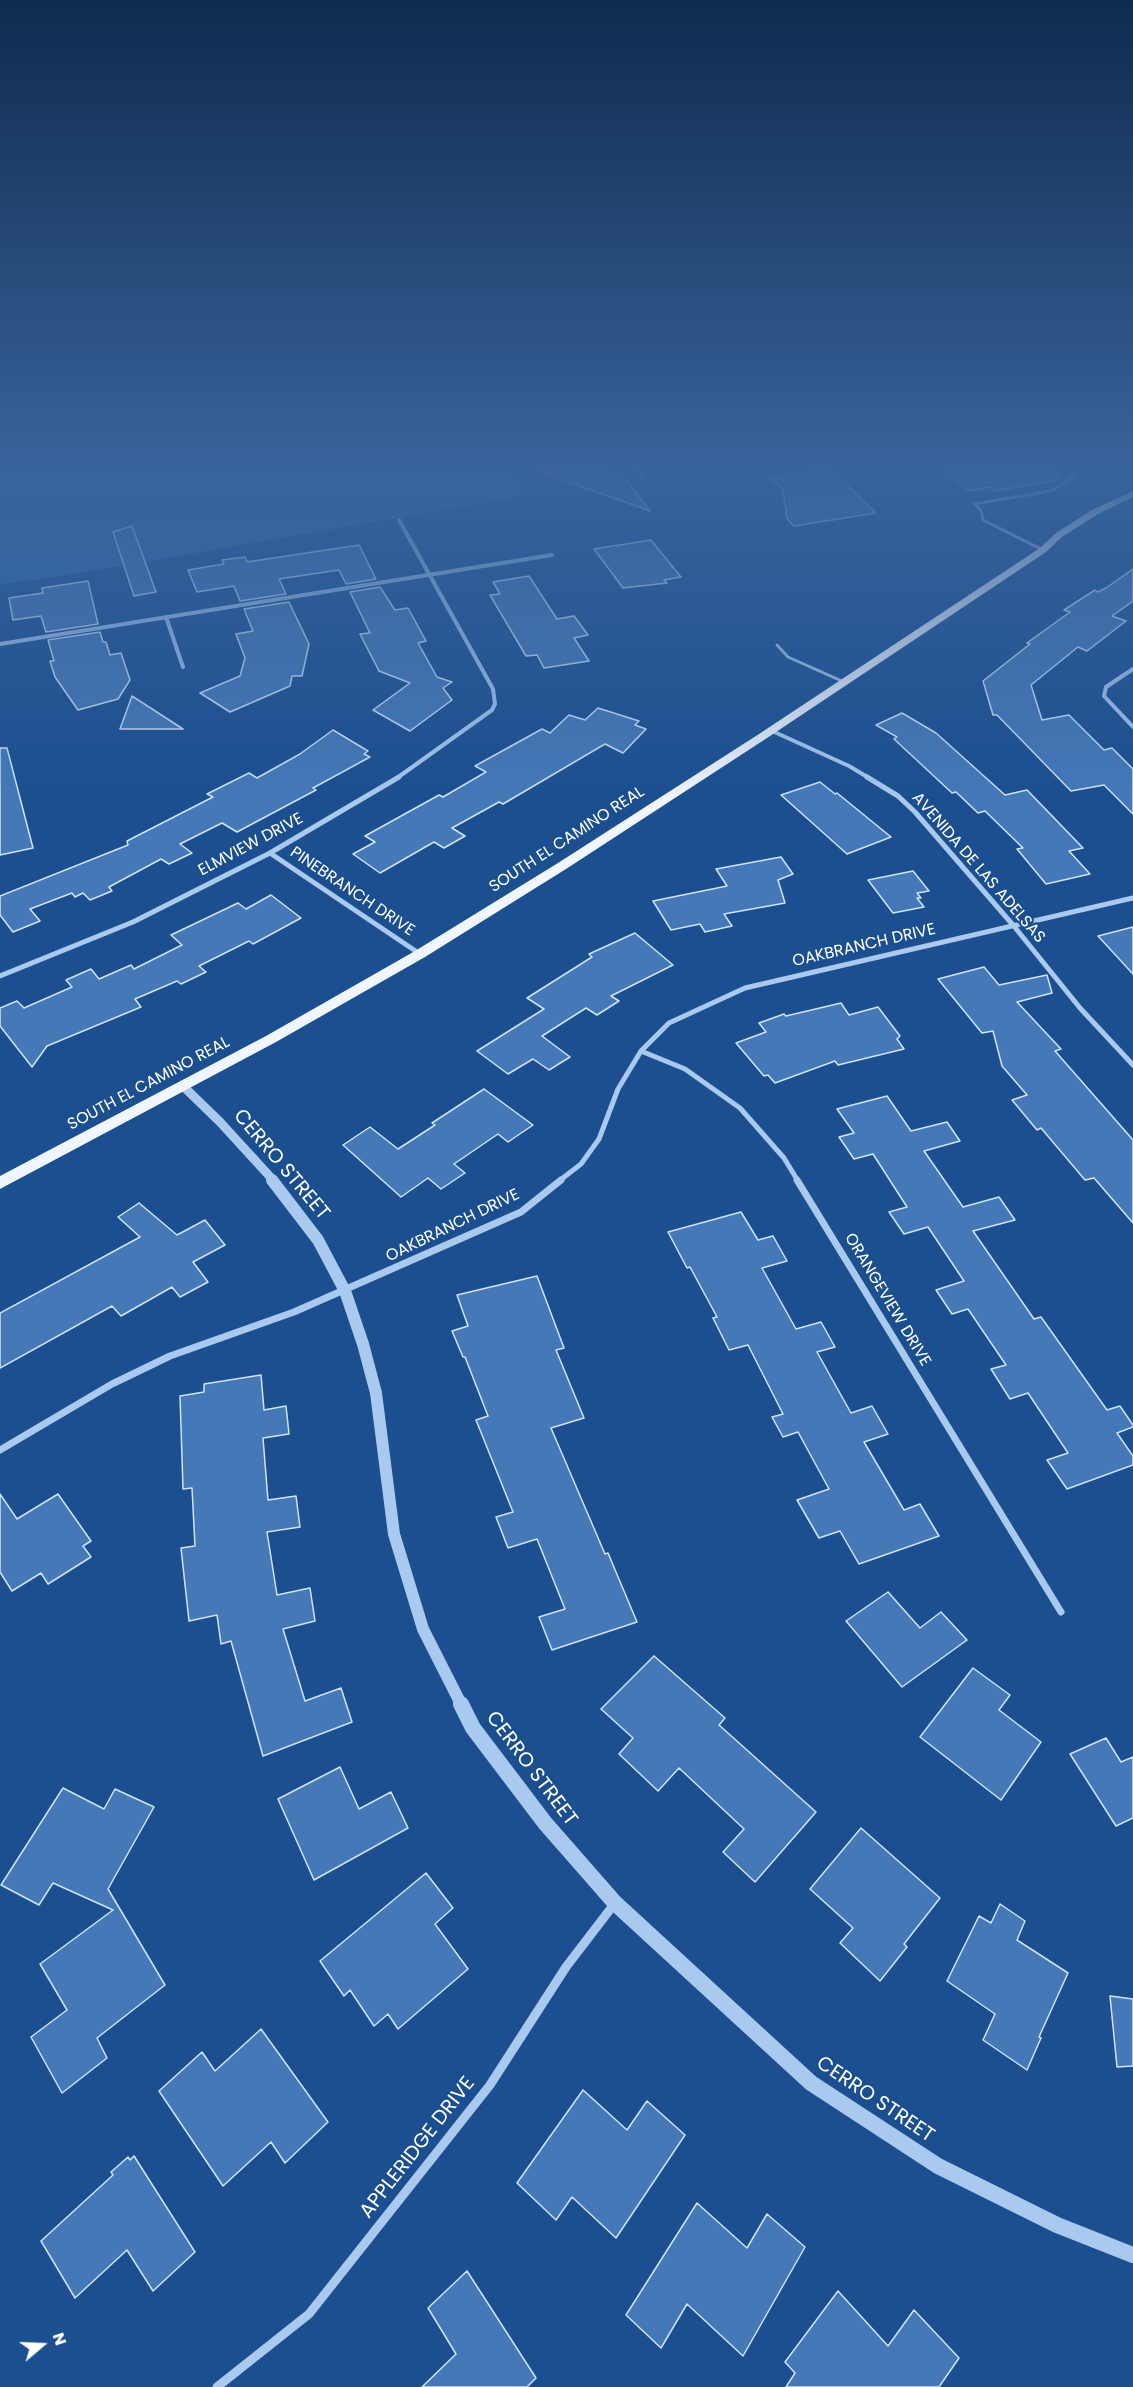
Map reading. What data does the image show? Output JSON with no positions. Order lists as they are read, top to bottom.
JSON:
{
  "streets": {
    "main road": ["SOUTH EL CAMINO REAL"],
    "street": [
      "ELMVIEW DRIVE",
      "AVENIDA DE LAS ADELSAS",
      "PINEBRANCH DRIVE",
      "OAKBRANCH DRIVE",
      "CERRO STREET",
      "ORANGEVIEW DRIVE",
      "APPLERIDGE DRIVE"
    ]
  },
  "crossings": [
    ["SOUTH EL CAMINO REAL", "AVENIDA DE LAS ADELSAS"],
    ["SOUTH EL CAMINO REAL", "PINEBRANCH DRIVE"],
    ["SOUTH EL CAMINO REAL", "CERRO STREET"],
    ["ELMVIEW DRIVE", "PINEBRANCH DRIVE"],
    ["AVENIDA DE LAS ADELSAS", "OAKBRANCH DRIVE"],
    ["OAKBRANCH DRIVE", "CERRO STREET"],
    ["OAKBRANCH DRIVE", "ORANGEVIEW DRIVE"],
    ["CERRO STREET", "APPLERIDGE DRIVE"]
  ],
  "north": "right"
}
